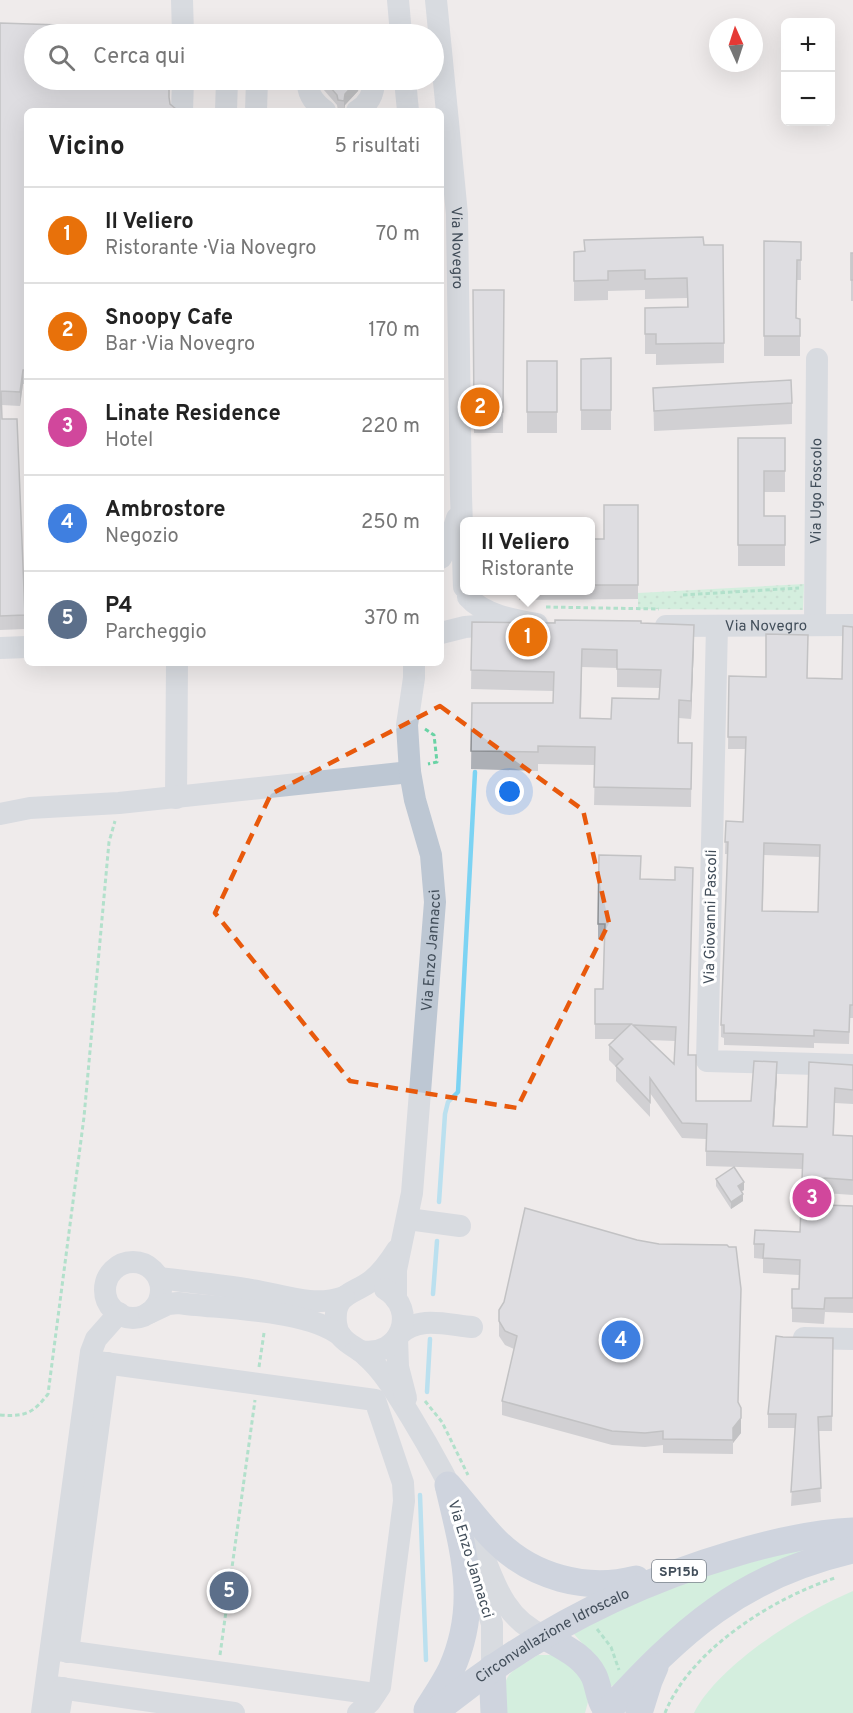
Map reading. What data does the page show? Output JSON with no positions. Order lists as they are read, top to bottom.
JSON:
{
  "streets": {
    "main road": ["SP15b", "Circonvallazione Idroscalo"],
    "street": [
      "Via Novegro",
      "Via Ugo Foscolo",
      "Via Giovanni Pascoli",
      "Via Enzo Jannacci"
    ]
  },
  "crossings": [
    ["Via Novegro", "Via Ugo Foscolo"],
    ["Via Novegro", "Via Giovanni Pascoli"],
    ["Via Enzo Jannacci", "Circonvallazione Idroscalo"]
  ],
  "north": "top",
  "page": {
    "map_buttons": ["+", "−"],
    "search": "Cerca qui",
    "heading": ["Vicino", "5 risultati"],
    "list": [
      {
        "mark": "1",
        "name": "Il Veliero",
        "note": "Ristorante · Via Novegro",
        "value": "70 m"
      },
      {
        "mark": "2",
        "name": "Snoopy Cafe",
        "note": "Bar · Via Novegro",
        "value": "170 m"
      },
      {
        "mark": "3",
        "name": "Linate Residence",
        "note": "Hotel",
        "value": "220 m"
      },
      {
        "mark": "4",
        "name": "Ambrostore",
        "note": "Negozio",
        "value": "250 m"
      },
      {
        "mark": "5",
        "name": "P4",
        "note": "Parcheggio",
        "value": "370 m"
      }
    ],
    "pins": [
      "2",
      "1",
      "3",
      "4",
      "5"
    ],
    "popup": ["Il Veliero", "Ristorante"]
  }
}
